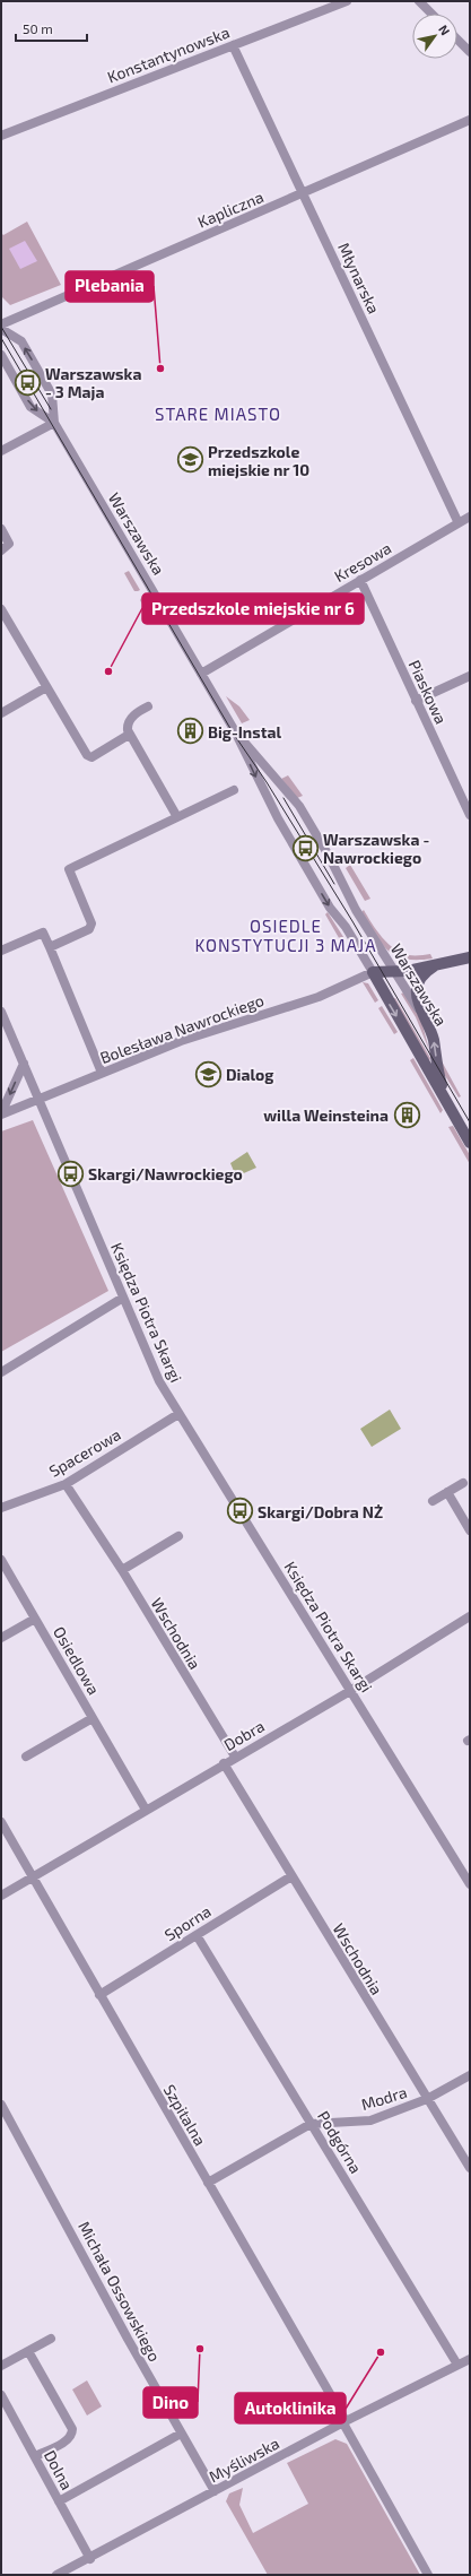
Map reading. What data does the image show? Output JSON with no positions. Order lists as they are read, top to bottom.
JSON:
{
  "streets": {
    "main road": ["Warszawska"],
    "street": [
      "Konstantynowska",
      "Kapliczna",
      "Młynarska",
      "Kresowa",
      "Piaskowa",
      "Bolesława Nawrockiego",
      "Księdza Piotra Skargi",
      "Spacerowa",
      "Wschodnia",
      "Osiedlowa",
      "Dobra",
      "Sporna",
      "Modra",
      "Szpitalna",
      "Podgórna",
      "Michała Ossowskiego",
      "Myśliwska",
      "Dolna"
    ]
  },
  "crossings": [
    ["Konstantynowska", "Młynarska"],
    ["Kapliczna", "Młynarska"],
    ["Młynarska", "Kresowa"],
    ["Warszawska", "Kresowa"],
    ["Warszawska", "Bolesława Nawrockiego"],
    ["Kresowa", "Piaskowa"],
    ["Bolesława Nawrockiego", "Księdza Piotra Skargi"],
    ["Księdza Piotra Skargi", "Spacerowa"],
    ["Księdza Piotra Skargi", "Dobra"],
    ["Spacerowa", "Wschodnia"],
    ["Wschodnia", "Dobra"],
    ["Wschodnia", "Sporna"],
    ["Wschodnia", "Modra"],
    ["Osiedlowa", "Dobra"],
    ["Dobra", "Szpitalna"],
    ["Sporna", "Szpitalna"],
    ["Sporna", "Podgórna"],
    ["Modra", "Szpitalna"],
    ["Modra", "Podgórna"],
    ["Szpitalna", "Myśliwska"],
    ["Podgórna", "Myśliwska"],
    ["Michała Ossowskiego", "Myśliwska"],
    ["Myśliwska", "Dolna"]
  ],
  "districts": ["STARE MIASTO", "OSIEDLE KONSTYTUCJI 3 MAJA"],
  "places": {
    "other": [
      "Plebania",
      "Przedszkole miejskie nr 6",
      "Dino",
      "Autoklinika"
    ],
    "bus stop": [
      "Warszawska - 3 Maja",
      "Warszawska - Nawrockiego",
      "Skargi/Nawrockiego",
      "Skargi/Dobra NŻ"
    ],
    "school or university": ["Przedszkole miejskie nr 10", "Dialog"],
    "building": ["Big-Instal", "willa Weinsteina"]
  },
  "scale_bar": "50 m",
  "north": "top right"
}
